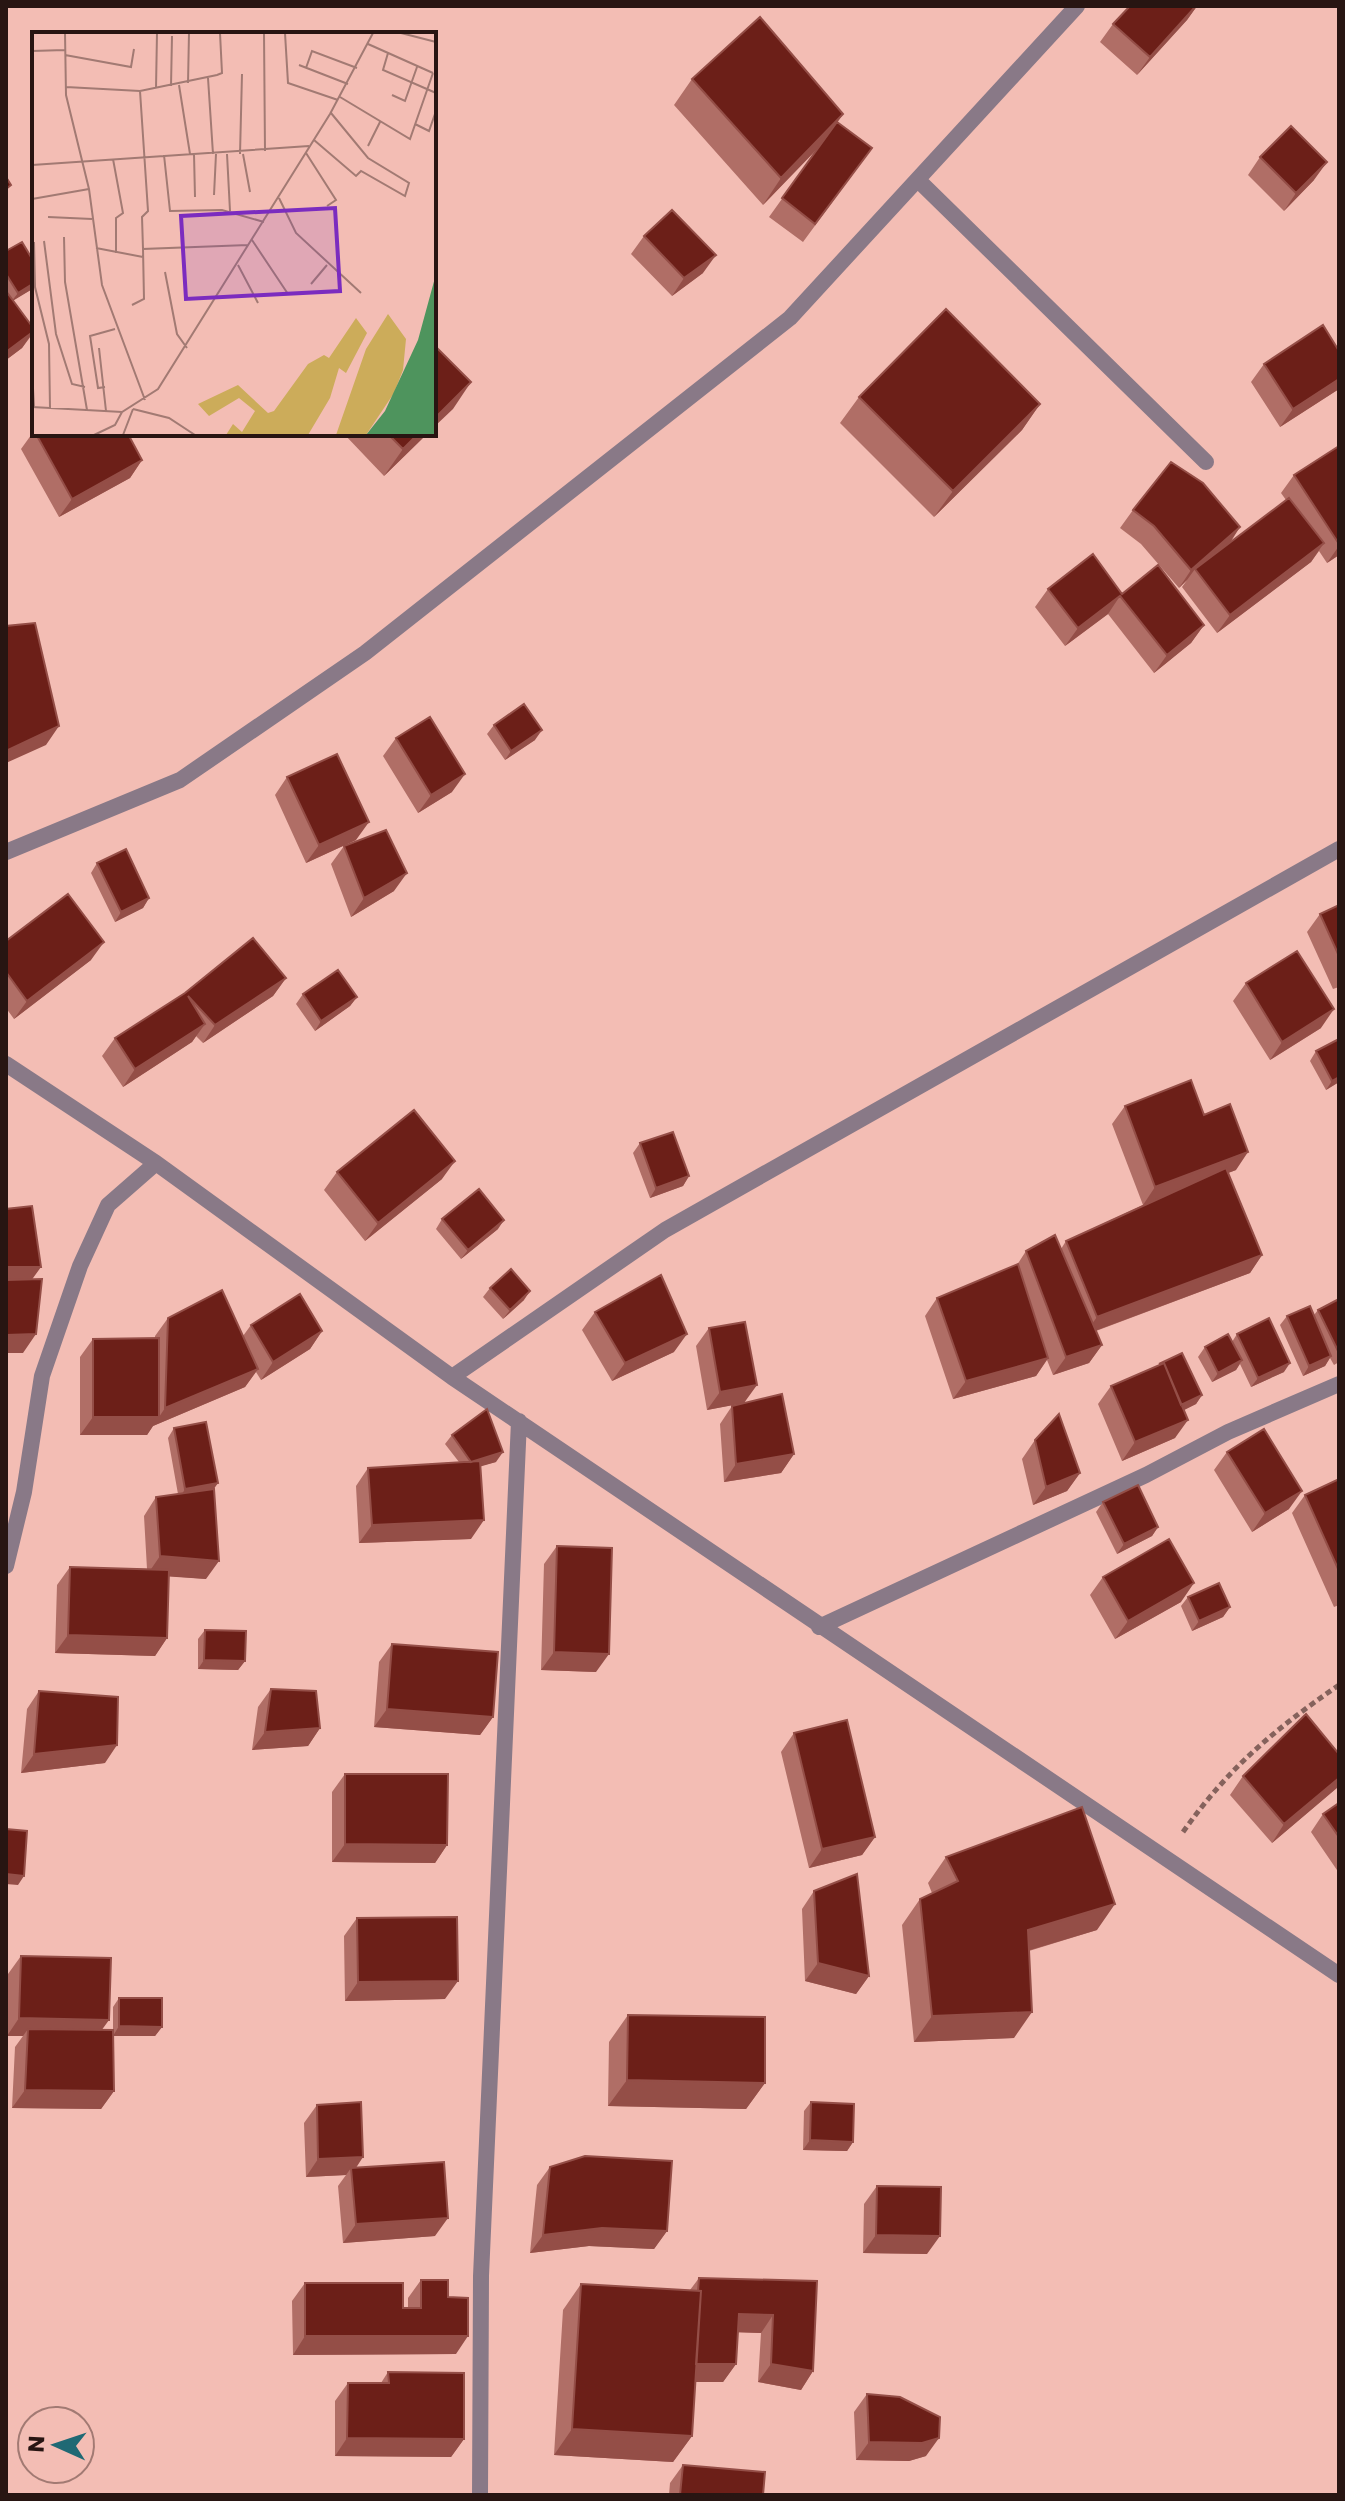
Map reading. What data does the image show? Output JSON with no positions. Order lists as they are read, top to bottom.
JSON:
{
  "north": "left"
}
